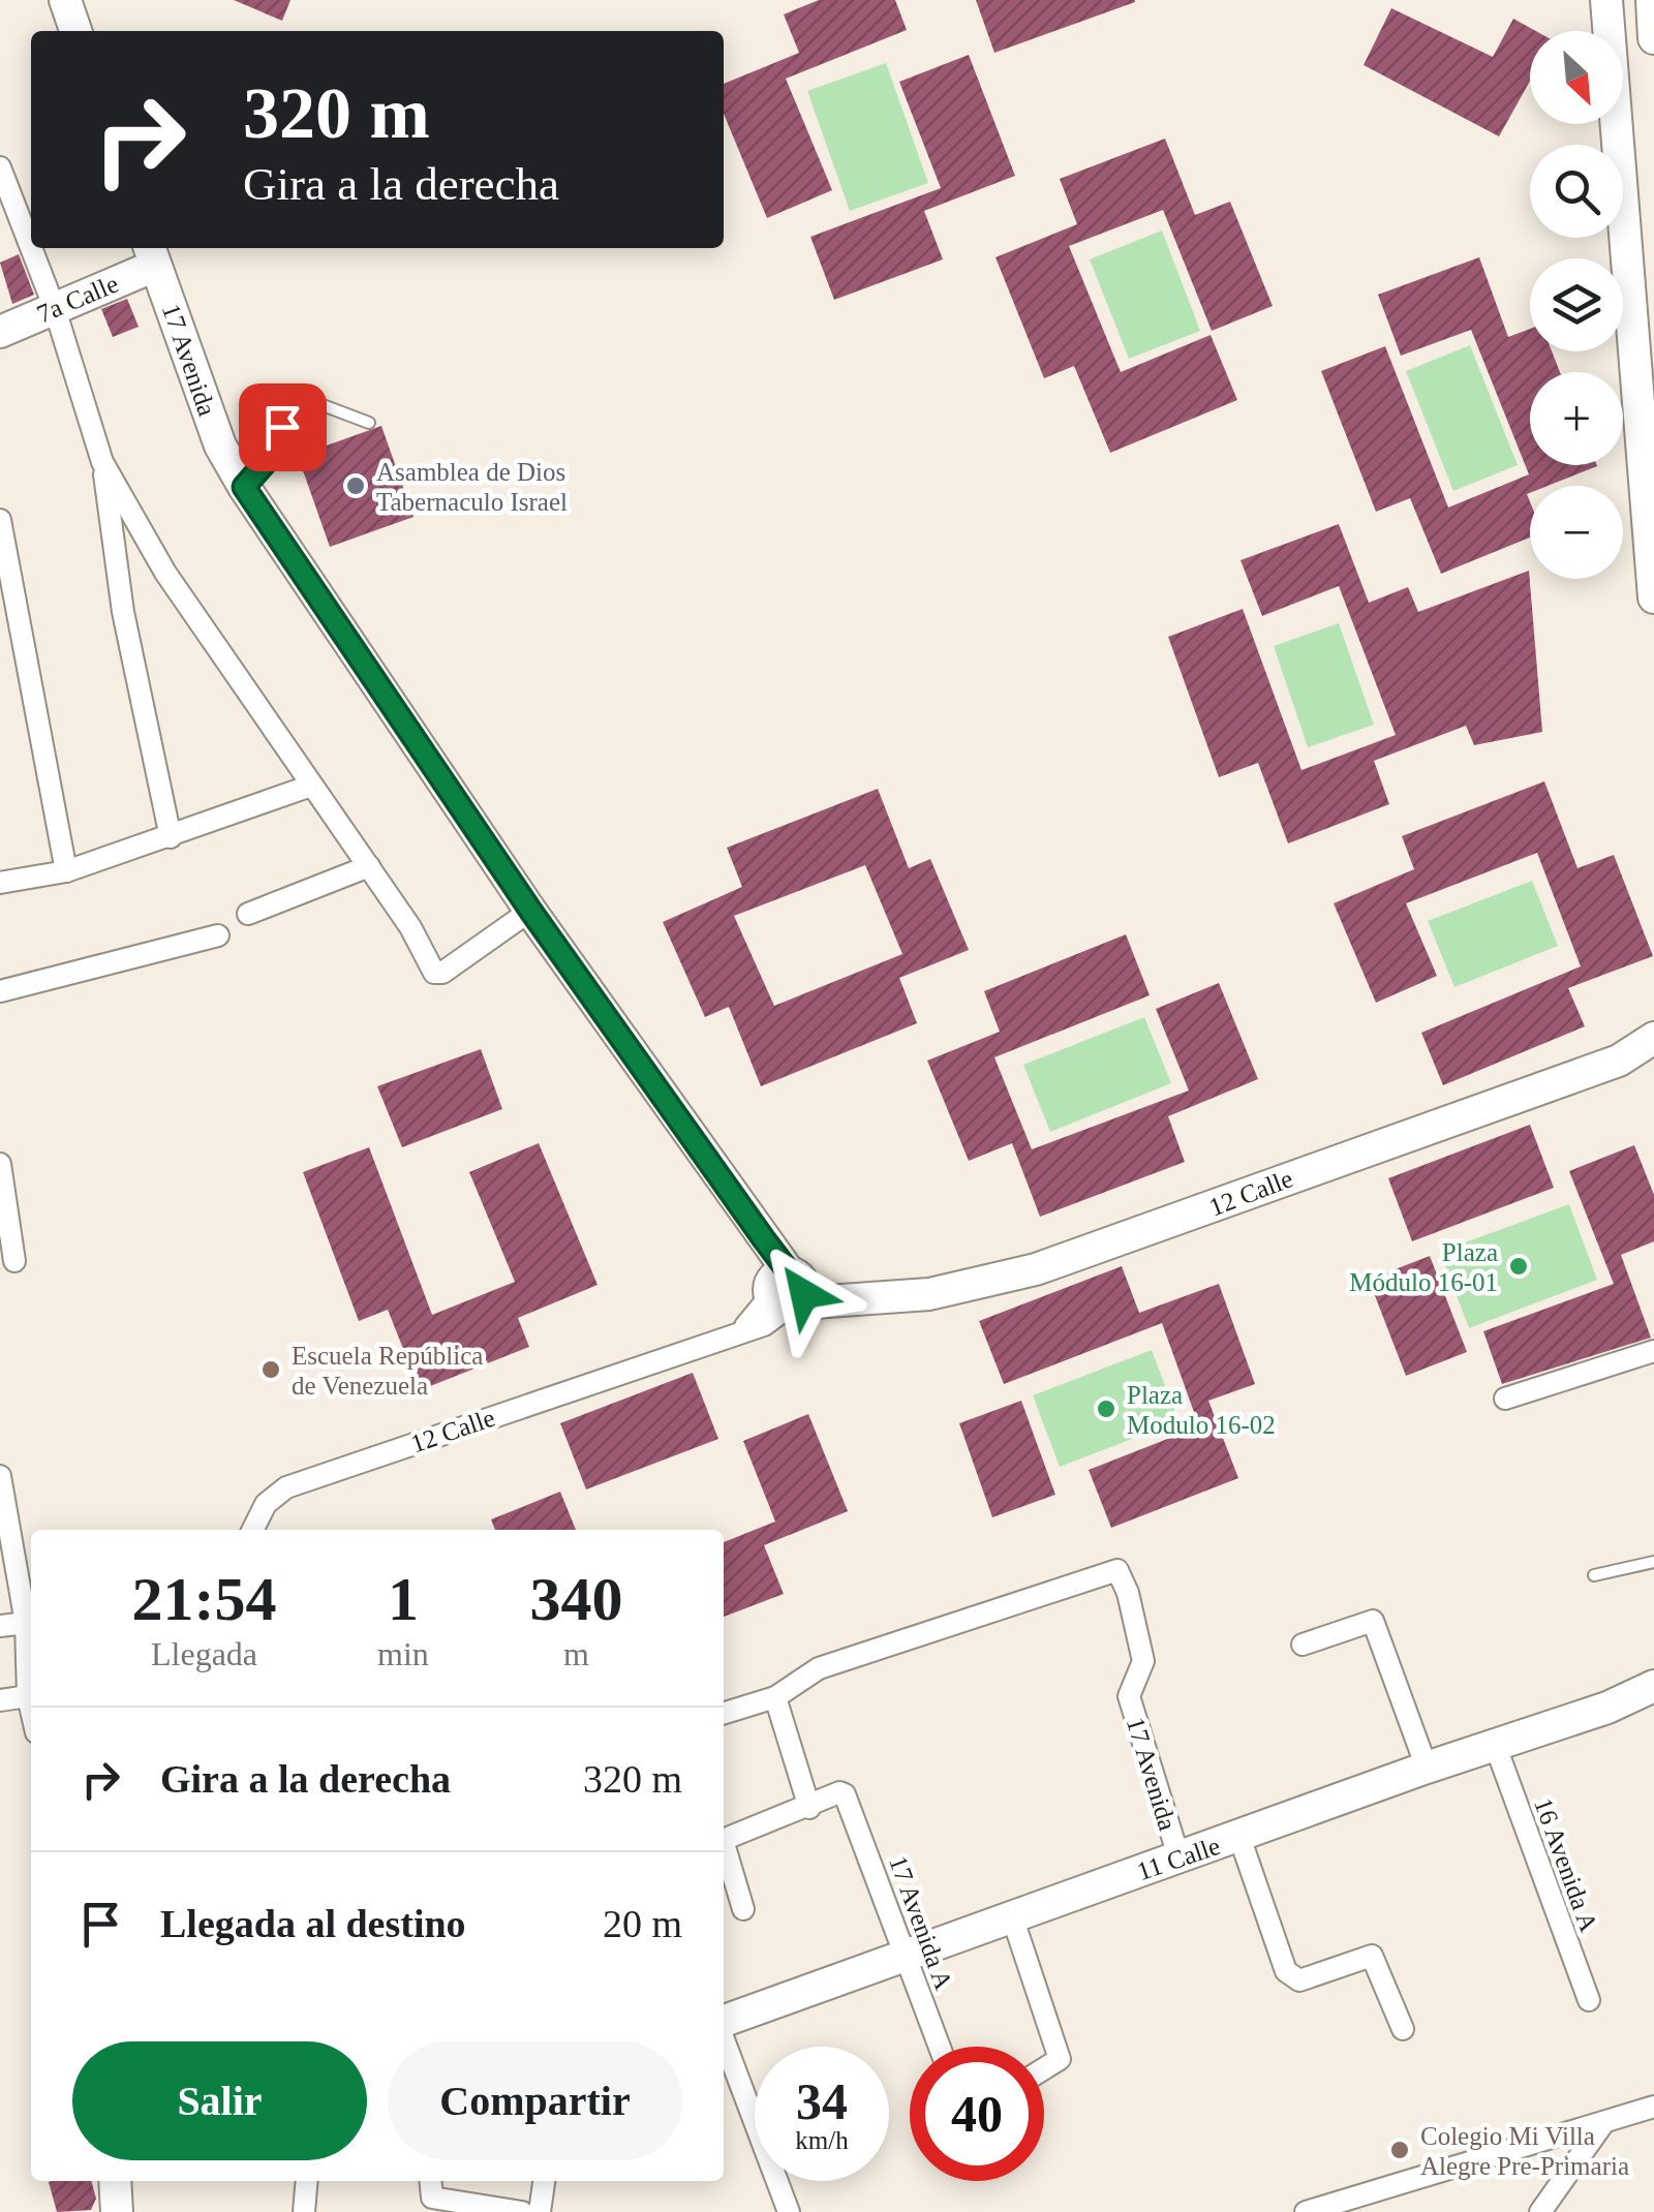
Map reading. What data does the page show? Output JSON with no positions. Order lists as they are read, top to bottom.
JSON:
{
  "streets": {
    "street": [
      "7a Calle",
      "17 Avenida",
      "12 Calle",
      "11 Calle",
      "16 Avenida A",
      "17 Avenida A"
    ]
  },
  "crossings": [
    ["7a Calle", "17 Avenida"],
    ["17 Avenida", "12 Calle"],
    ["17 Avenida", "11 Calle"],
    ["11 Calle", "16 Avenida A"],
    ["11 Calle", "17 Avenida A"]
  ],
  "places": [
    "Asamblea de Dios Tabernaculo Israel",
    "Plaza Módulo 16-01",
    "Escuela República de Venezuela",
    "Plaza Modulo 16-02",
    "Colegio Mi Villa Alegre Pre-Primaria"
  ],
  "north": "bottom right",
  "page": {
    "map_buttons": ["+", "−"],
    "turn": ["320 m", "Gira a la derecha"],
    "eta": [
      "21:54",
      "Llegada",
      "1",
      "min",
      "340",
      "m"
    ],
    "list": [
      {
        "name": "Gira a la derecha",
        "value": "320 m"
      },
      {
        "name": "Llegada al destino",
        "value": "20 m"
      }
    ],
    "buttons": ["Salir", "Compartir"],
    "speed": "34 km/h",
    "limit": "40"
  }
}
